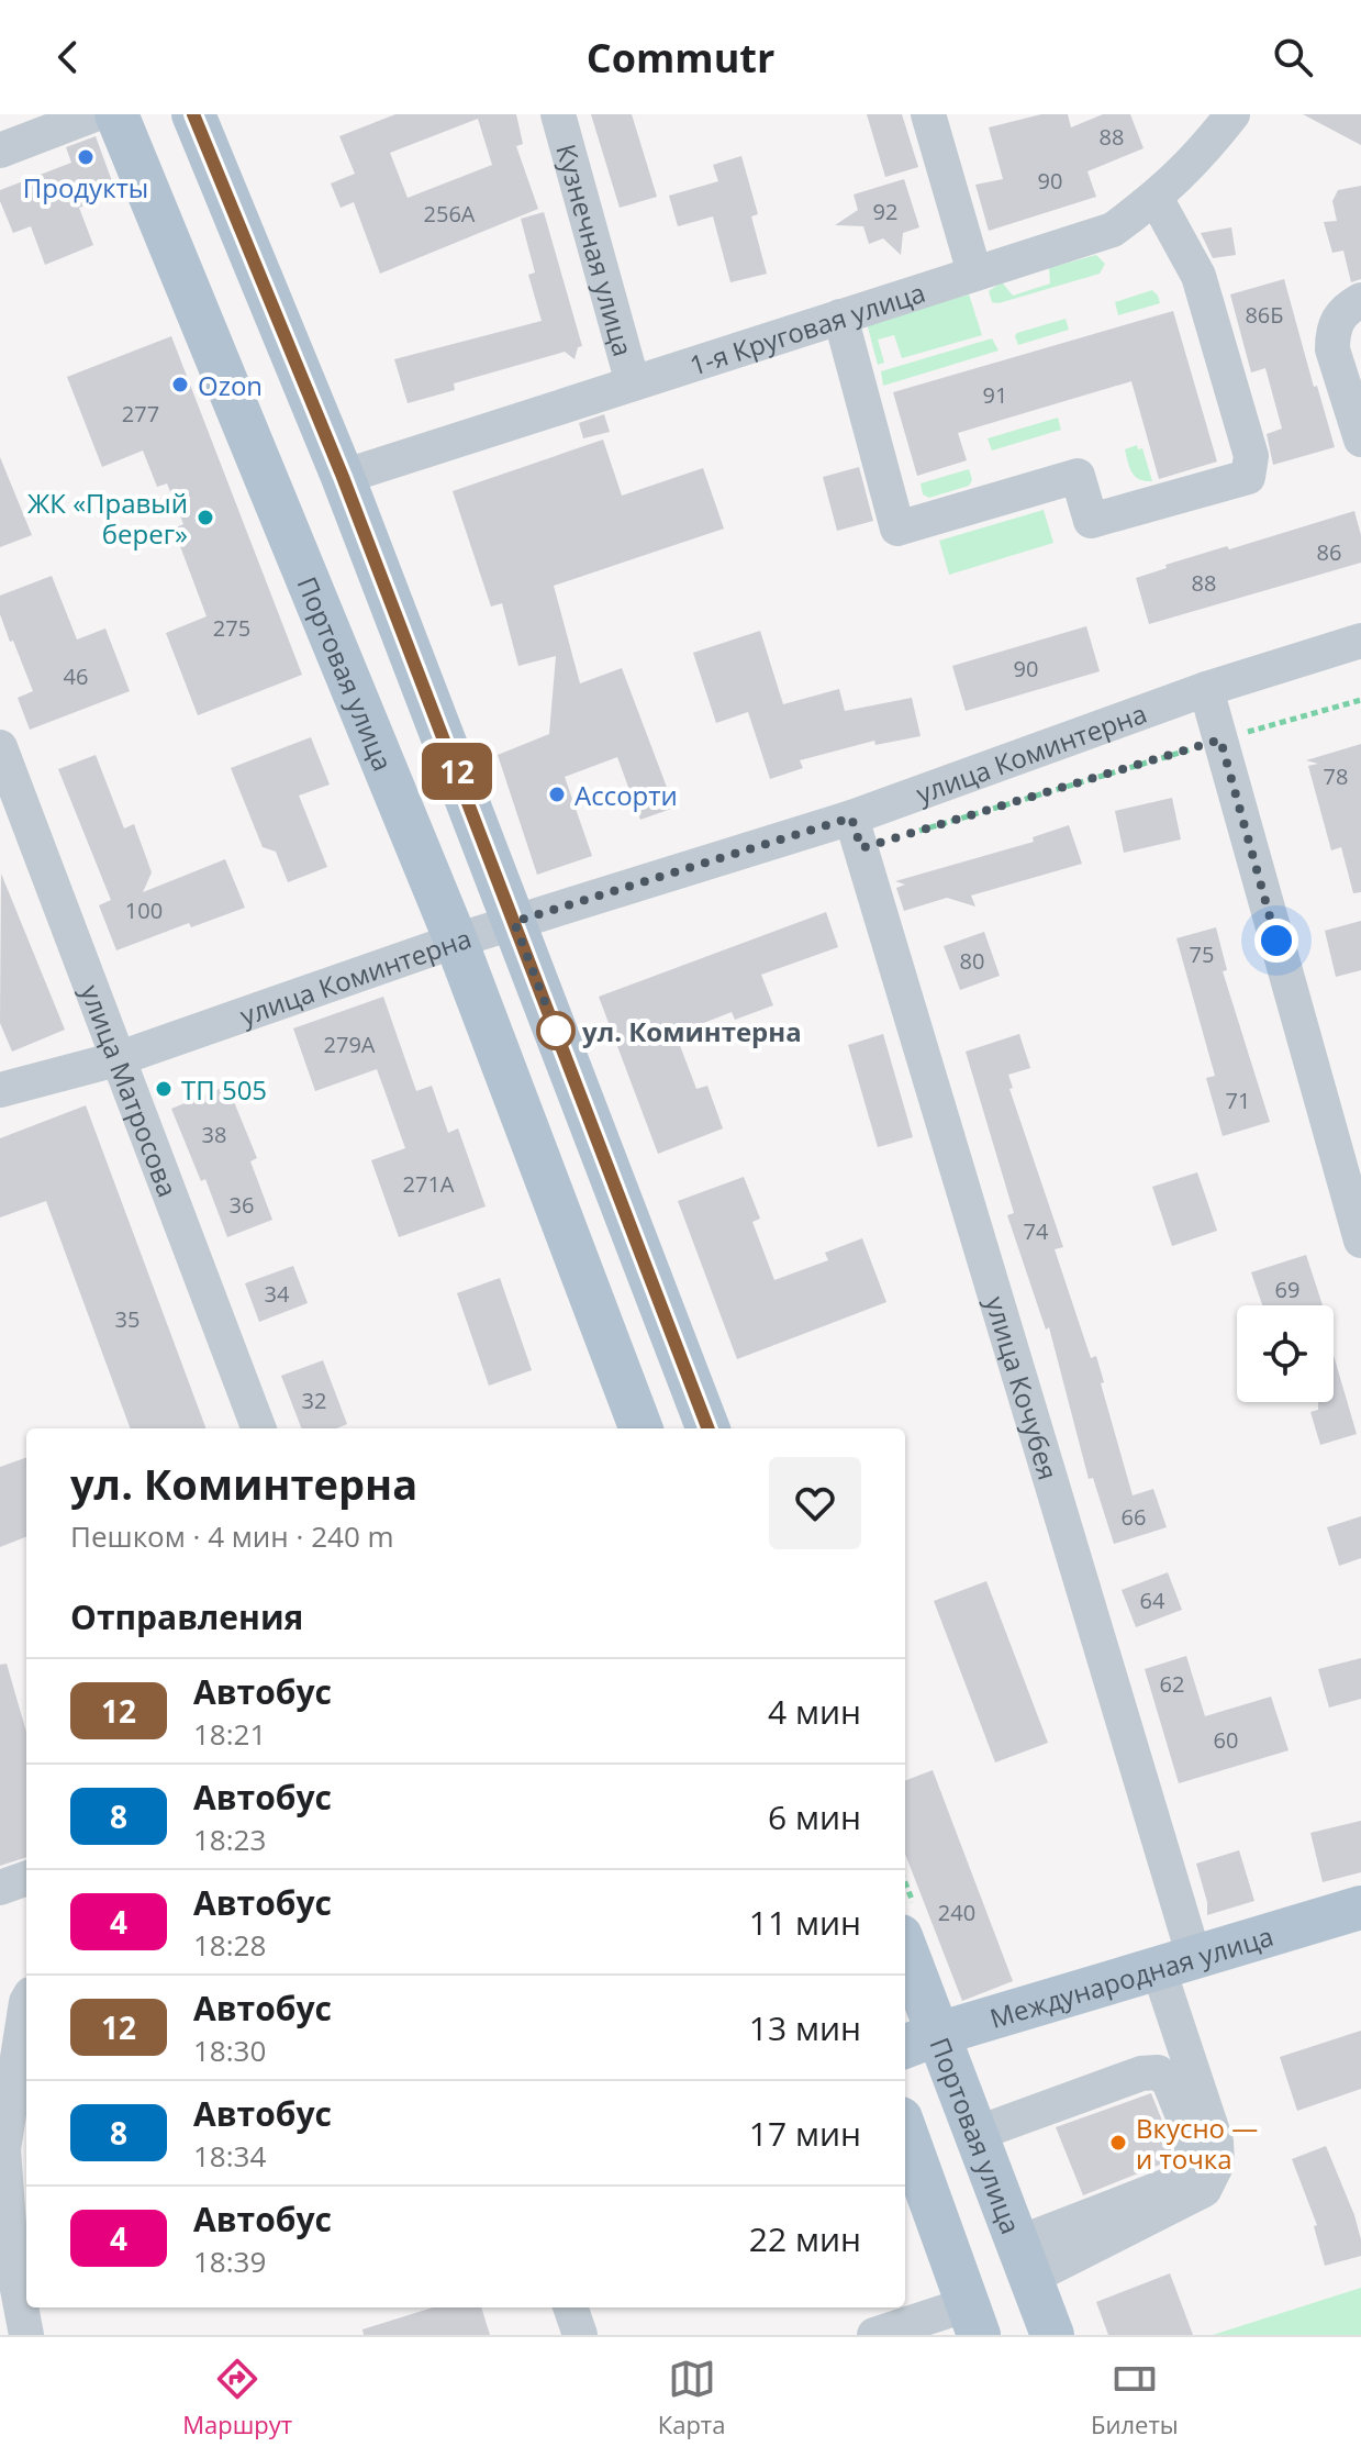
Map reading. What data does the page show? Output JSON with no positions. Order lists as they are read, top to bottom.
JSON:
{
  "streets": {
    "main road": ["Портовая улица", "Международная улица"],
    "street": [
      "Кузнечная улица",
      "1-я Круговая улица",
      "улица Коминтерна",
      "улица Матросова",
      "улица Кочубея"
    ]
  },
  "crossings": [
    ["Кузнечная улица", "1-я Круговая улица"],
    ["Портовая улица", "улица Коминтерна"],
    ["Портовая улица", "улица Кочубея"],
    ["Портовая улица", "Международная улица"],
    ["улица Коминтерна", "улица Матросова"],
    ["улица Коминтерна", "улица Кочубея"],
    ["улица Кочубея", "Международная улица"]
  ],
  "places": [
    "Продукты",
    "Ozon",
    "ЖК «Правый берег»",
    "Ассорти",
    "ул. Коминтерна",
    "ТП 505",
    "Вкусно — и точка"
  ],
  "lines": ["bus line 12"],
  "house_numbers": [
    "88",
    "90",
    "92",
    "256А",
    "86Б",
    "91",
    "277",
    "86",
    "88",
    "275",
    "90",
    "46",
    "78",
    "100",
    "75",
    "80",
    "279А",
    "71",
    "38",
    "271А",
    "36",
    "74",
    "69",
    "34",
    "35",
    "32",
    "66",
    "64",
    "62",
    "60",
    "240"
  ],
  "page": {
    "header": "Commutr",
    "on_map": "12",
    "heading": [
      ["ул. Коминтерна", "Пешком · 4 мин · 240 m"],
      "Отправления"
    ],
    "list": [
      {
        "mark": "12",
        "name": "Автобус",
        "note": "18:21",
        "value": "4 мин"
      },
      {
        "mark": "8",
        "name": "Автобус",
        "note": "18:23",
        "value": "6 мин"
      },
      {
        "mark": "4",
        "name": "Автобус",
        "note": "18:28",
        "value": "11 мин"
      },
      {
        "mark": "12",
        "name": "Автобус",
        "note": "18:30",
        "value": "13 мин"
      },
      {
        "mark": "8",
        "name": "Автобус",
        "note": "18:34",
        "value": "17 мин"
      },
      {
        "mark": "4",
        "name": "Автобус",
        "note": "18:39",
        "value": "22 мин"
      }
    ],
    "tabs": ["Маршрут", "Карта", "Билеты"]
  }
}
